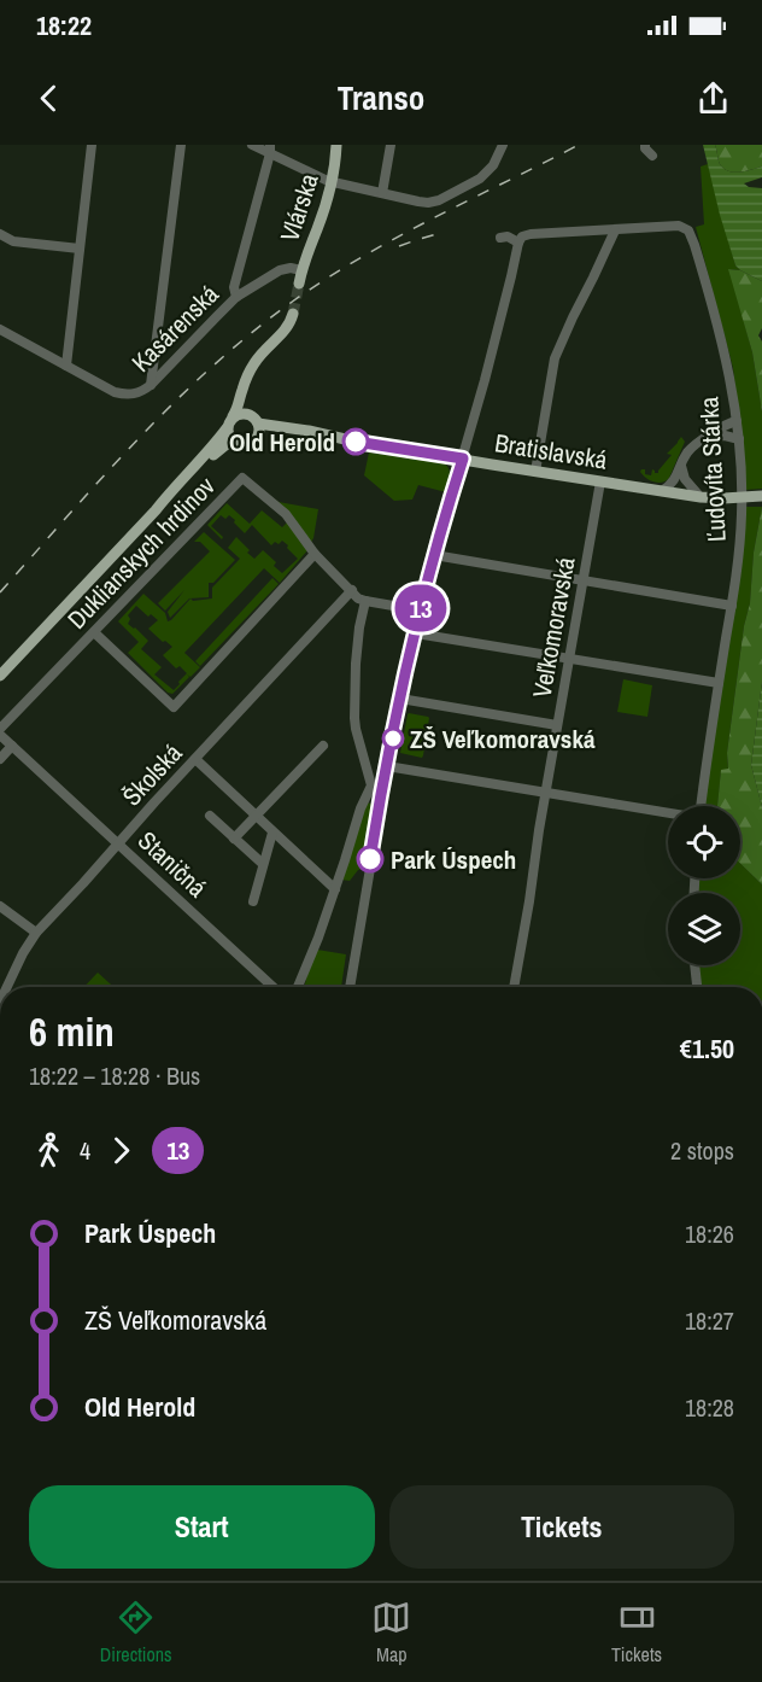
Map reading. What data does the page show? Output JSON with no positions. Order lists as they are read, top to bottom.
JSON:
{
  "streets": {
    "main road": ["Vlárska", "Bratislavská"],
    "street": [
      "Kasárenská",
      "Ľudovíta Stárka",
      "Duklianskych hrdinov",
      "Veľkomoravská",
      "Školská",
      "Staničná"
    ]
  },
  "crossings": [
    ["Vlárska", "Kasárenská"],
    ["Bratislavská", "Veľkomoravská"],
    ["Duklianskych hrdinov", "Školská"],
    ["Školská", "Staničná"]
  ],
  "places": ["Old Herold", "ZŠ Veľkomoravská", "Park Úspech"],
  "lines": ["bus line 13"],
  "page": {
    "status": "18:22",
    "header": "Transo",
    "on_map": "13",
    "heading": ["6 min", "18:22 – 18:28 · Bus", "€1.50"],
    "legs": ["4", "13", "2 stops"],
    "list": [
      {
        "name": "Park Úspech",
        "value": "18:26"
      },
      {
        "name": "ZŠ Veľkomoravská",
        "value": "18:27"
      },
      {
        "name": "Old Herold",
        "value": "18:28"
      }
    ],
    "buttons": ["Start", "Tickets"],
    "tabs": ["Directions", "Map", "Tickets"]
  }
}
